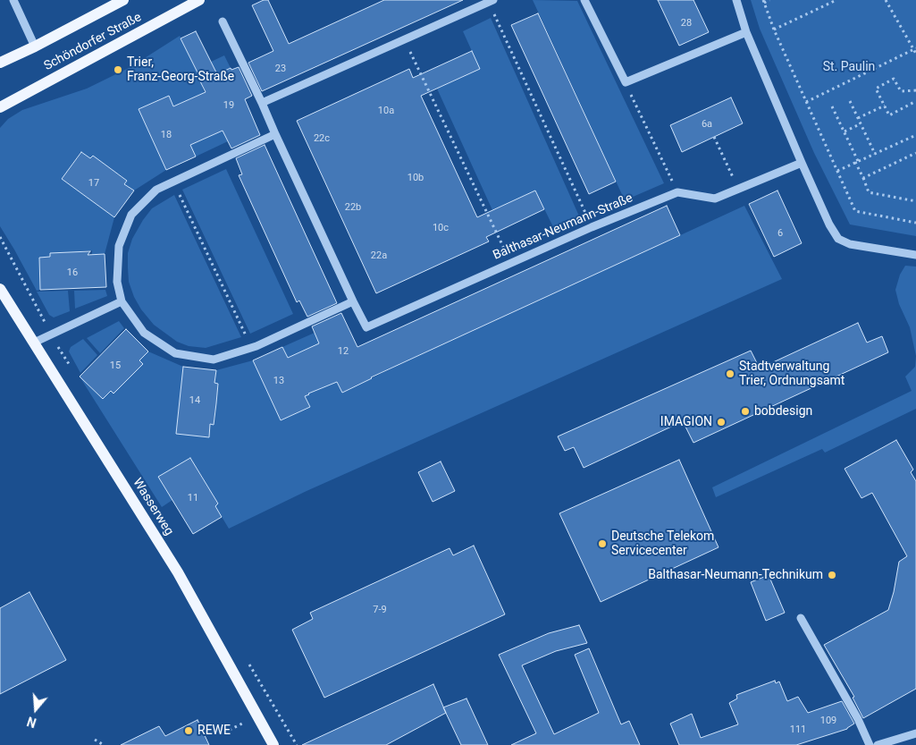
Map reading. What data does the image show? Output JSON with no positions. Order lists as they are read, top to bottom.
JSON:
{
  "streets": {
    "main road": ["Schöndorfer Straße", "Wasserweg"],
    "street": ["Balthasar-Neumann-Straße"]
  },
  "parks": ["St. Paulin"],
  "places": [
    "Trier, Franz-Georg-Straße",
    "Stadtverwaltung Trier, Ordnungsamt",
    "bobdesign",
    "IMAGION",
    "Deutsche Telekom Servicecenter",
    "Balthasar-Neumann-Technikum",
    "REWE"
  ],
  "house_numbers": [
    "28",
    "23",
    "19",
    "10a",
    "6a",
    "18",
    "22c",
    "10b",
    "17",
    "22b",
    "10c",
    "6",
    "22a",
    "16",
    "12",
    "15",
    "13",
    "14",
    "11",
    "7-9",
    "109",
    "111"
  ],
  "north": "bottom"
}
